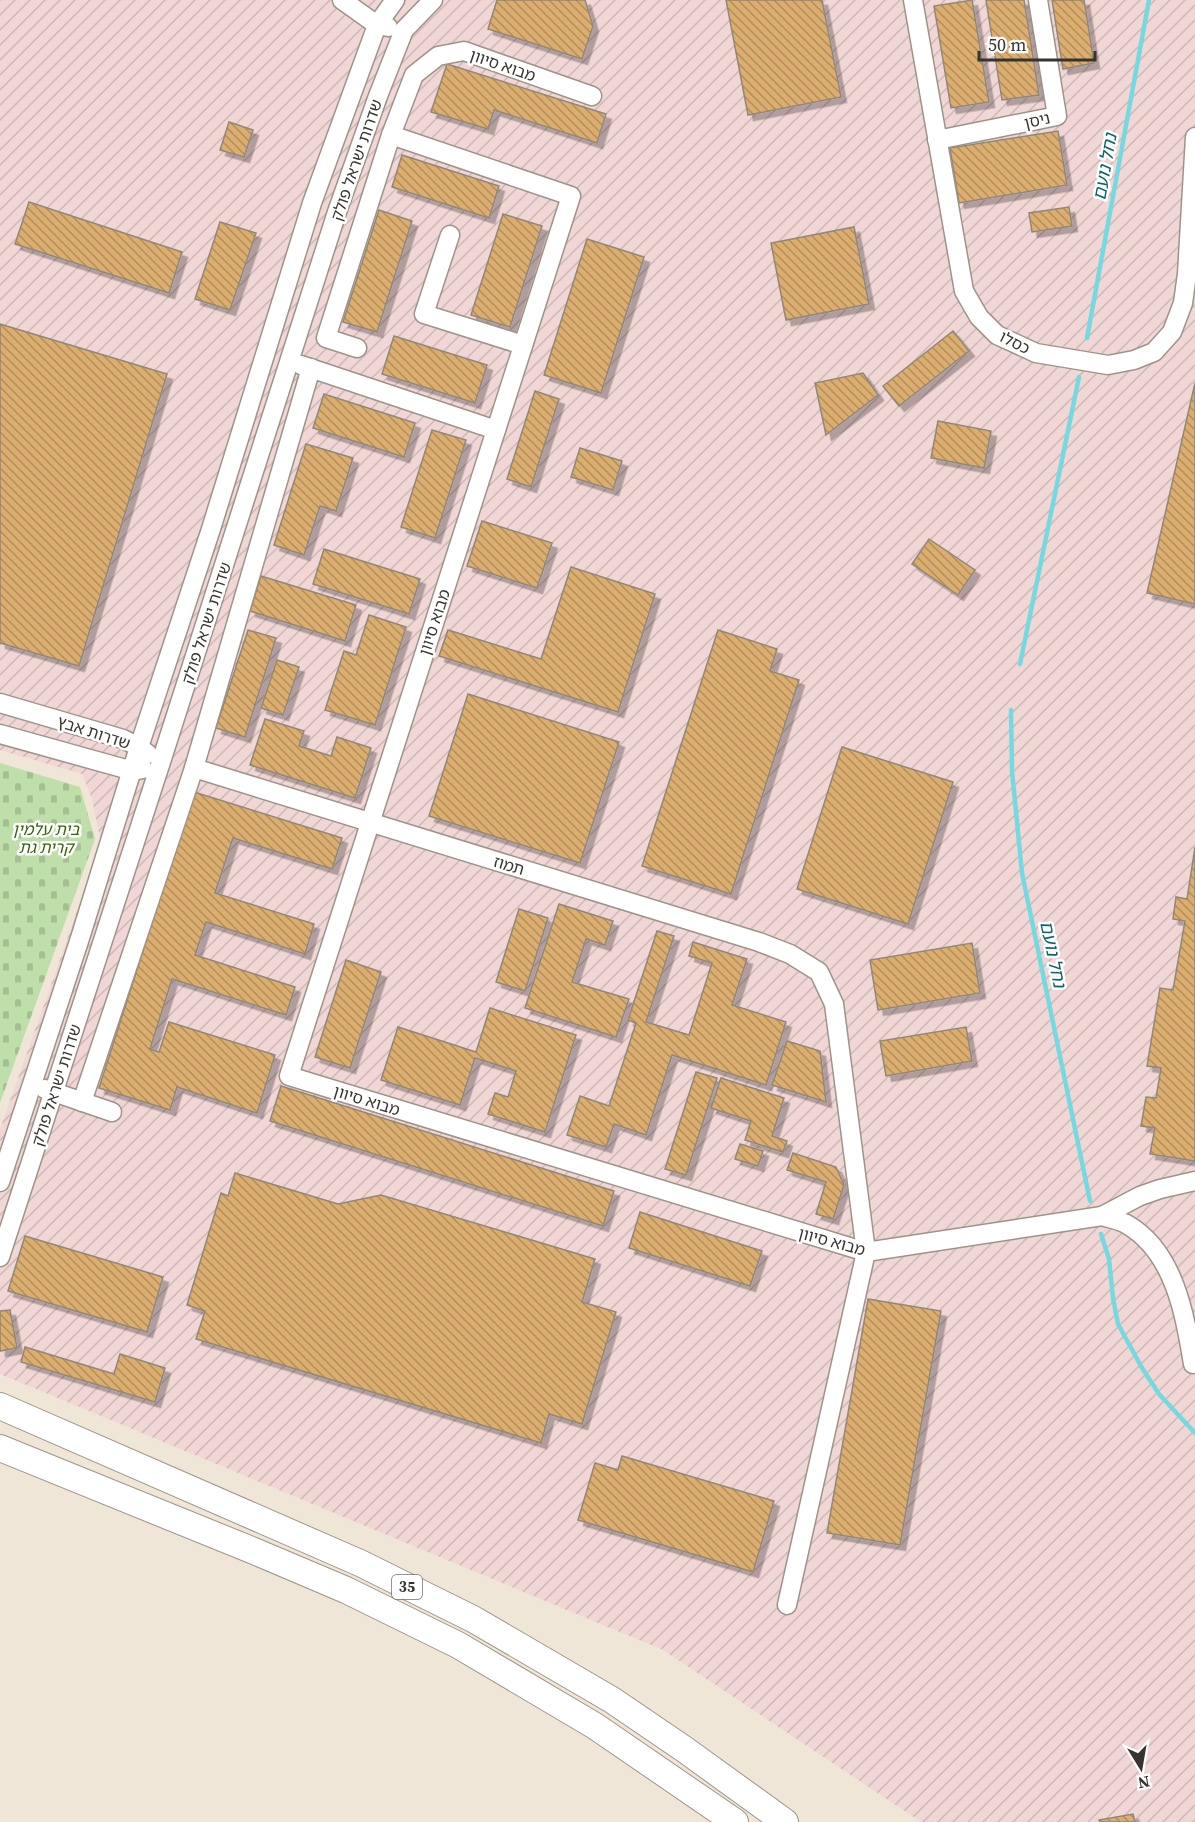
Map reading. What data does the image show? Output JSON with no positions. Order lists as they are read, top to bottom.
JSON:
{
  "streets": {
    "highway": ["35"],
    "street": [
      "מבוא סיוון",
      "ניסן",
      "שדרות ישראל פולק",
      "כסלו",
      "שדרות אבץ",
      "תמוז"
    ]
  },
  "crossings": [
    ["מבוא סיוון", "תמוז"],
    ["ניסן", "כסלו"],
    ["שדרות ישראל פולק", "שדרות אבץ"]
  ],
  "water": ["נחל נועם"],
  "parks": ["בית עלמין קרית גת"],
  "scale_bar": "50 m",
  "north": "bottom"
}
